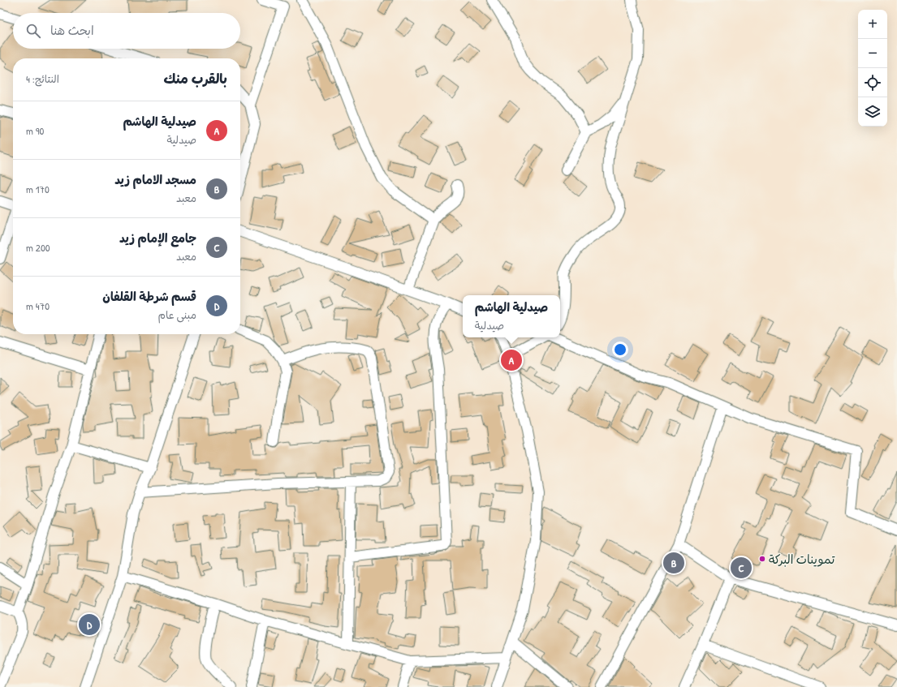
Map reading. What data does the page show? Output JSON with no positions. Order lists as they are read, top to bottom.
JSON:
{
  "places": ["تموينات البركة"],
  "page": {
    "map_buttons": ["+", "−"],
    "search": "ابحث هنا",
    "heading": ["بالقرب منك", "النتائج: 4"],
    "list": [
      {
        "mark": "A",
        "name": "صيدلية الهاشم",
        "note": "صيدلية",
        "value": "90 m"
      },
      {
        "mark": "B",
        "name": "مسجد الامام زيد",
        "note": "معبد",
        "value": "170 m"
      },
      {
        "mark": "C",
        "name": "جامع الإمام زيد",
        "note": "معبد",
        "value": "200 m"
      },
      {
        "mark": "D",
        "name": "قسم شرطة القلفان",
        "note": "مبنى عام",
        "value": "470 m"
      }
    ],
    "popup": ["صيدلية الهاشم", "صيدلية"],
    "pins": [
      "A",
      "B",
      "C",
      "D"
    ]
  }
}
